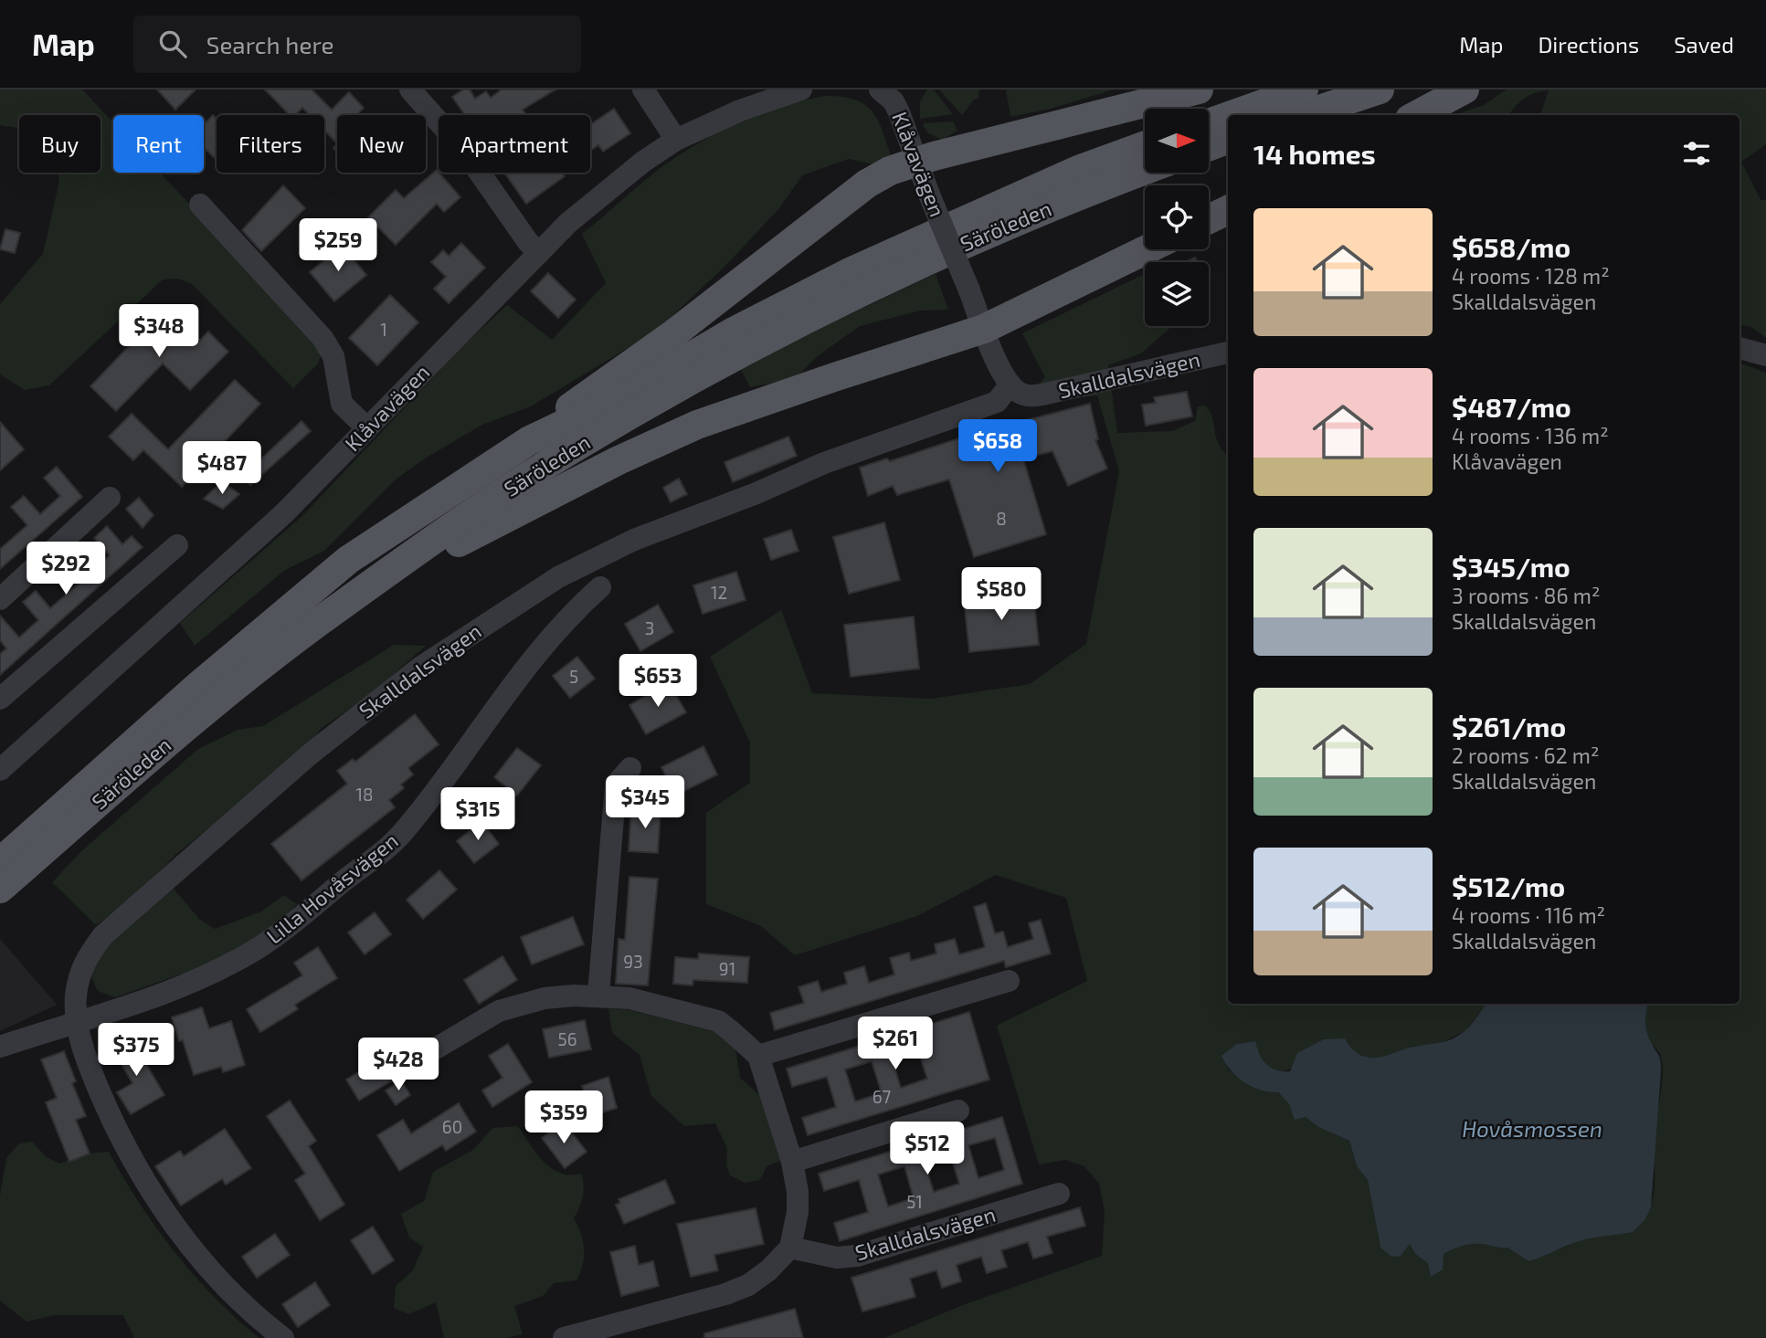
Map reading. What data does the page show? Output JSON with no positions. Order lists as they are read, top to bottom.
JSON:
{
  "streets": {
    "main road": ["Säröleden"],
    "street": ["Klåvavägen", "Skalldalsvägen", "Lilla Hovåsvägen"]
  },
  "crossings": [
    ["Klåvavägen", "Skalldalsvägen"],
    ["Skalldalsvägen", "Lilla Hovåsvägen"]
  ],
  "water": ["Hovåsmossen"],
  "house_numbers": [
    "1",
    "8",
    "12",
    "3",
    "5",
    "18",
    "93",
    "91",
    "56",
    "67",
    "60",
    "51"
  ],
  "north": "right",
  "page": {
    "header": "Map",
    "search": "Search here",
    "nav": ["Map", "Directions", "Saved"],
    "chip": [
      "Buy",
      "Rent",
      "Filters",
      "New",
      "Apartment"
    ],
    "heading": "14 homes",
    "list": [
      {
        "name": "$658/mo",
        "note": "4 rooms · 128 m² · Skalldalsvägen"
      },
      {
        "name": "$487/mo",
        "note": "4 rooms · 136 m² · Klåvavägen"
      },
      {
        "name": "$345/mo",
        "note": "3 rooms · 86 m² · Skalldalsvägen"
      },
      {
        "name": "$261/mo",
        "note": "2 rooms · 62 m² · Skalldalsvägen"
      },
      {
        "name": "$512/mo",
        "note": "4 rooms · 116 m² · Skalldalsvägen"
      }
    ],
    "price": [
      "$259",
      "$348",
      "$658",
      "$487",
      "$292",
      "$580",
      "$653",
      "$345",
      "$315",
      "$261",
      "$375",
      "$428",
      "$359",
      "$512"
    ]
  }
}
